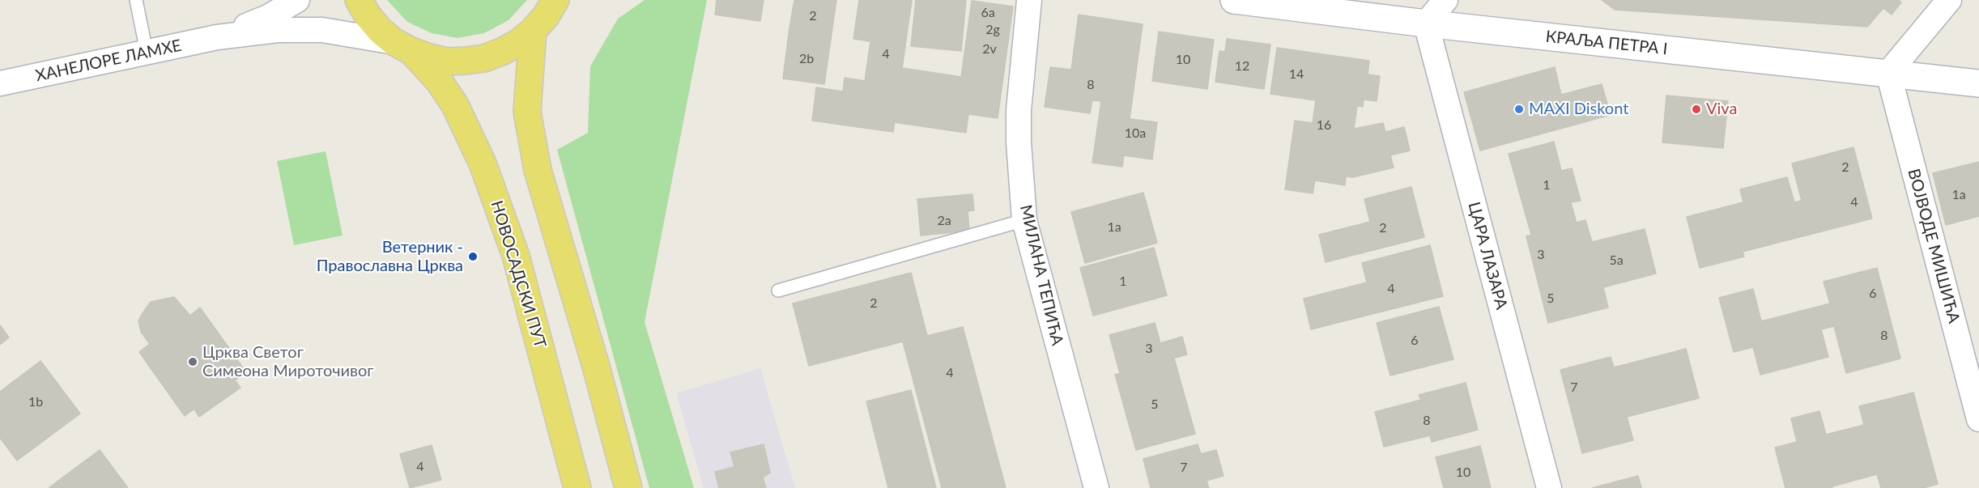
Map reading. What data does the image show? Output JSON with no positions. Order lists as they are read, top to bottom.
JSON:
{
  "streets": {
    "main road": ["НОВОСАДСКИ ПУТ"],
    "street": [
      "КРАЉА ПЕТРА I",
      "ХАНЕЛОРЕ ЛАМХЕ",
      "ВОЈВОДЕ МИШИЋА",
      "ЦАРА ЛАЗАРА",
      "МИЛАНА ТЕПИЋА"
    ]
  },
  "crossings": [
    ["КРАЉА ПЕТРА I", "ВОЈВОДЕ МИШИЋА"],
    ["КРАЉА ПЕТРА I", "ЦАРА ЛАЗАРА"],
    ["ХАНЕЛОРЕ ЛАМХЕ", "НОВОСАДСКИ ПУТ"]
  ],
  "places": [
    "MAXI Diskont",
    "Viva",
    "Ветерник - Православна Црква",
    "Црква Светог Симеона Мироточивог"
  ],
  "house_numbers": [
    "6a",
    "2",
    "2g",
    "2v",
    "4",
    "2b",
    "10",
    "12",
    "14",
    "8",
    "16",
    "10a",
    "2",
    "1",
    "1a",
    "4",
    "2a",
    "1a",
    "2",
    "3",
    "5a",
    "1",
    "4",
    "6",
    "5",
    "2",
    "8",
    "6",
    "3",
    "4",
    "7",
    "1b",
    "5",
    "8",
    "4",
    "7",
    "10"
  ]
}
